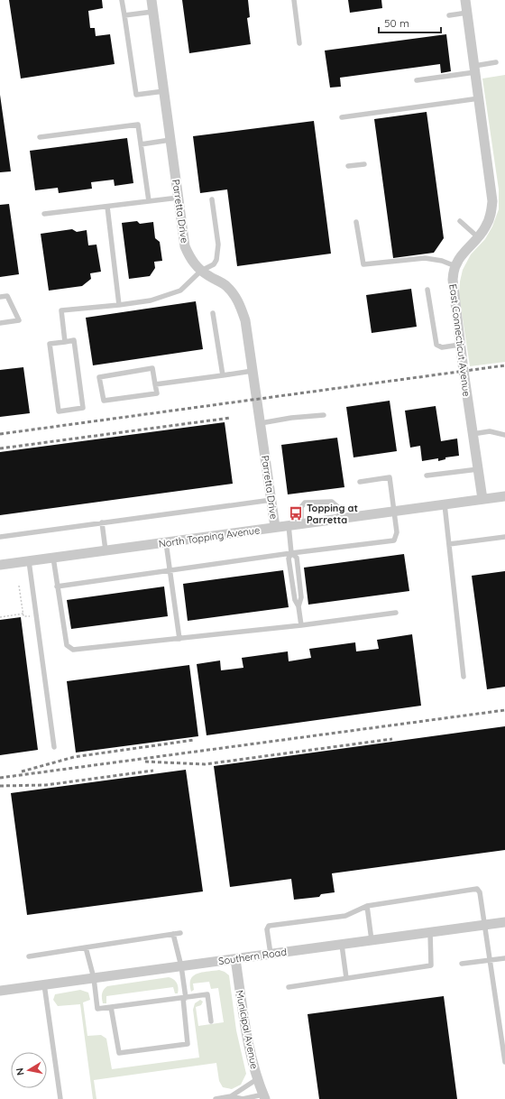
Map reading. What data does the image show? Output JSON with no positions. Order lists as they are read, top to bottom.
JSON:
{
  "streets": {
    "street": [
      "Parretta Drive",
      "East Connecticut Avenue",
      "North Topping Avenue",
      "Southern Road",
      "Municipal Avenue"
    ]
  },
  "crossings": [
    ["Parretta Drive", "North Topping Avenue"],
    ["East Connecticut Avenue", "North Topping Avenue"],
    ["Southern Road", "Municipal Avenue"]
  ],
  "places": {
    "bus stop": ["Topping at Parretta"]
  },
  "scale_bar": "50 m",
  "north": "left"
}
